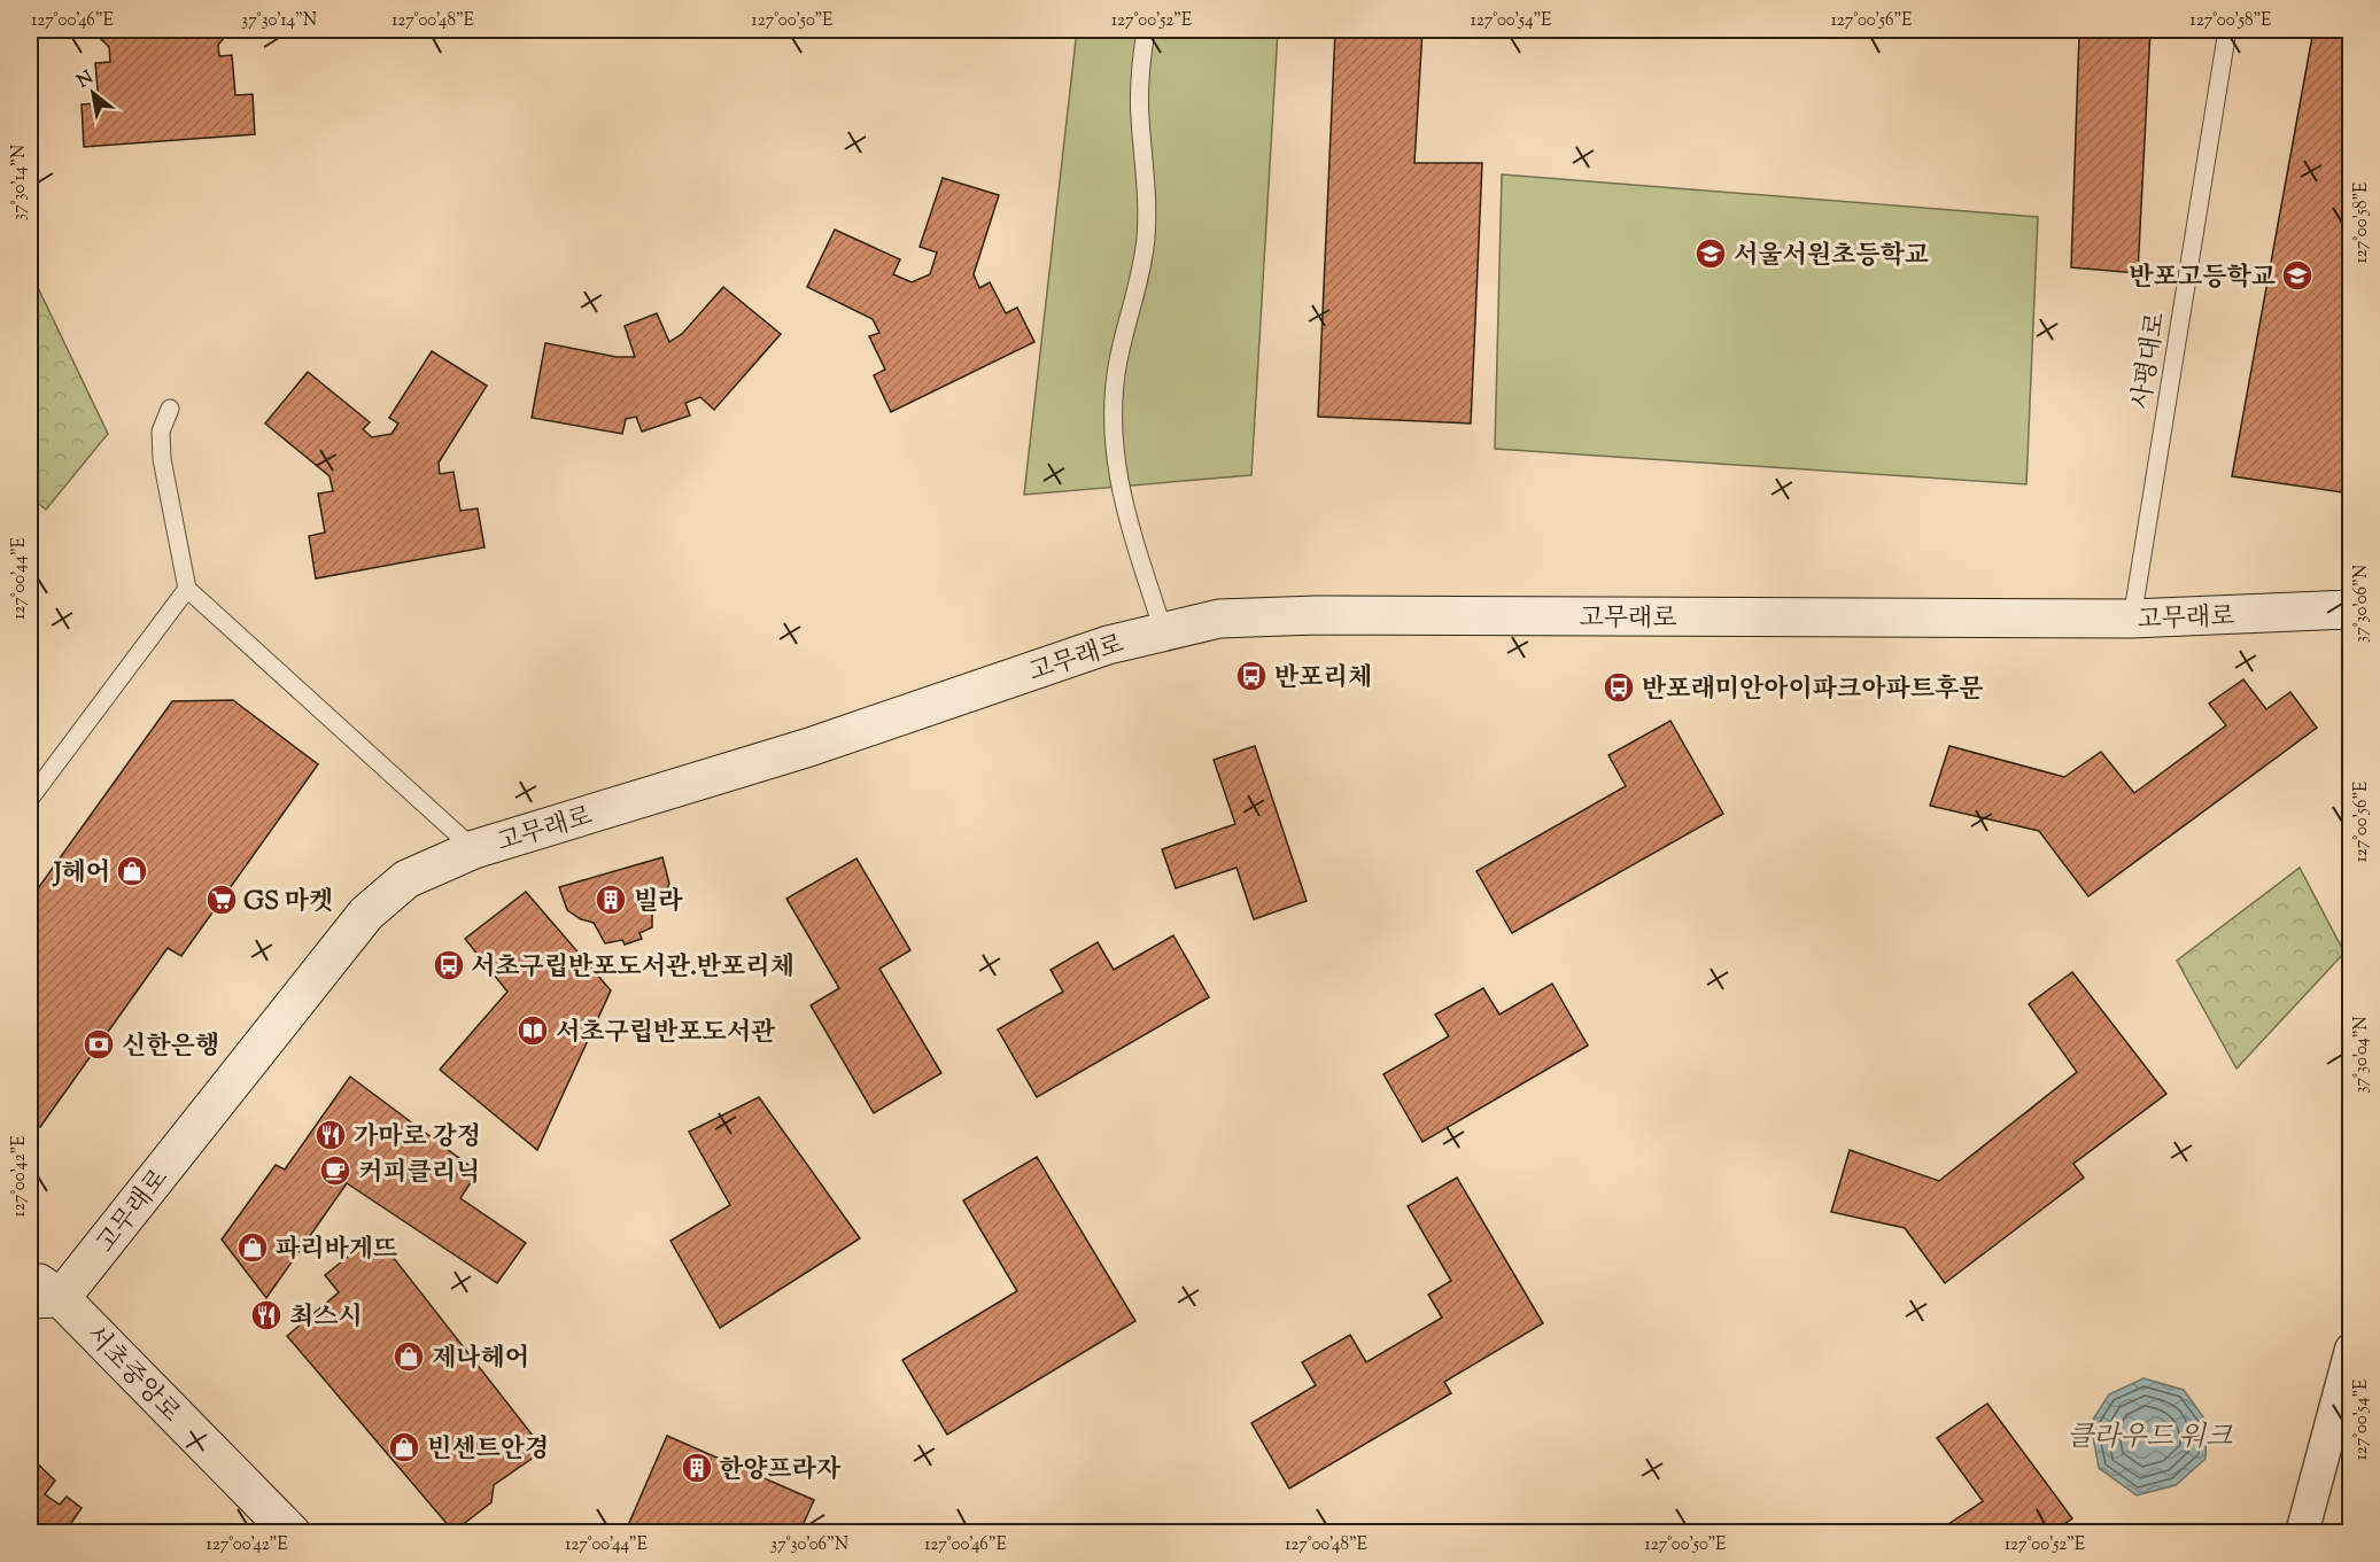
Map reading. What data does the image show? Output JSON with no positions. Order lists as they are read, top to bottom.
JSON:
{
  "streets": {
    "street": ["고무래로", "서초중앙로"],
    "lane": ["사평대로"]
  },
  "crossings": [
    ["사평대로", "고무래로"],
    ["고무래로", "서초중앙로"]
  ],
  "water": ["클라우드 워크"],
  "places": {
    "school or university": ["서울서원초등학교", "반포고등학교"],
    "bus stop": ["반포리체", "반포래미안아이파크아파트후문", "서초구립반포도서관.반포리체"],
    "shop": [
      "J헤어",
      "파리바게뜨",
      "제나헤어",
      "빈센트안경"
    ],
    "supermarket": ["GS 마켓"],
    "building": ["빌라", "한양프라자"],
    "library": ["서초구립반포도서관"],
    "bank": ["신한은행"],
    "restaurant": ["가마로 강정", "최스시"],
    "cafe": ["커피클리닉"]
  },
  "north": "top left",
  "coordinates": [
    "127°00'46\"E",
    "37°30'14\"N",
    "127°00'48\"E",
    "127°00'50\"E",
    "127°00'52\"E",
    "127°00'54\"E",
    "127°00'56\"E",
    "127°00'58\"E",
    "127°00'44\"E",
    "37°30'06\"N",
    "37°30'04\"N",
    "127°00'42\"E"
  ]
}
